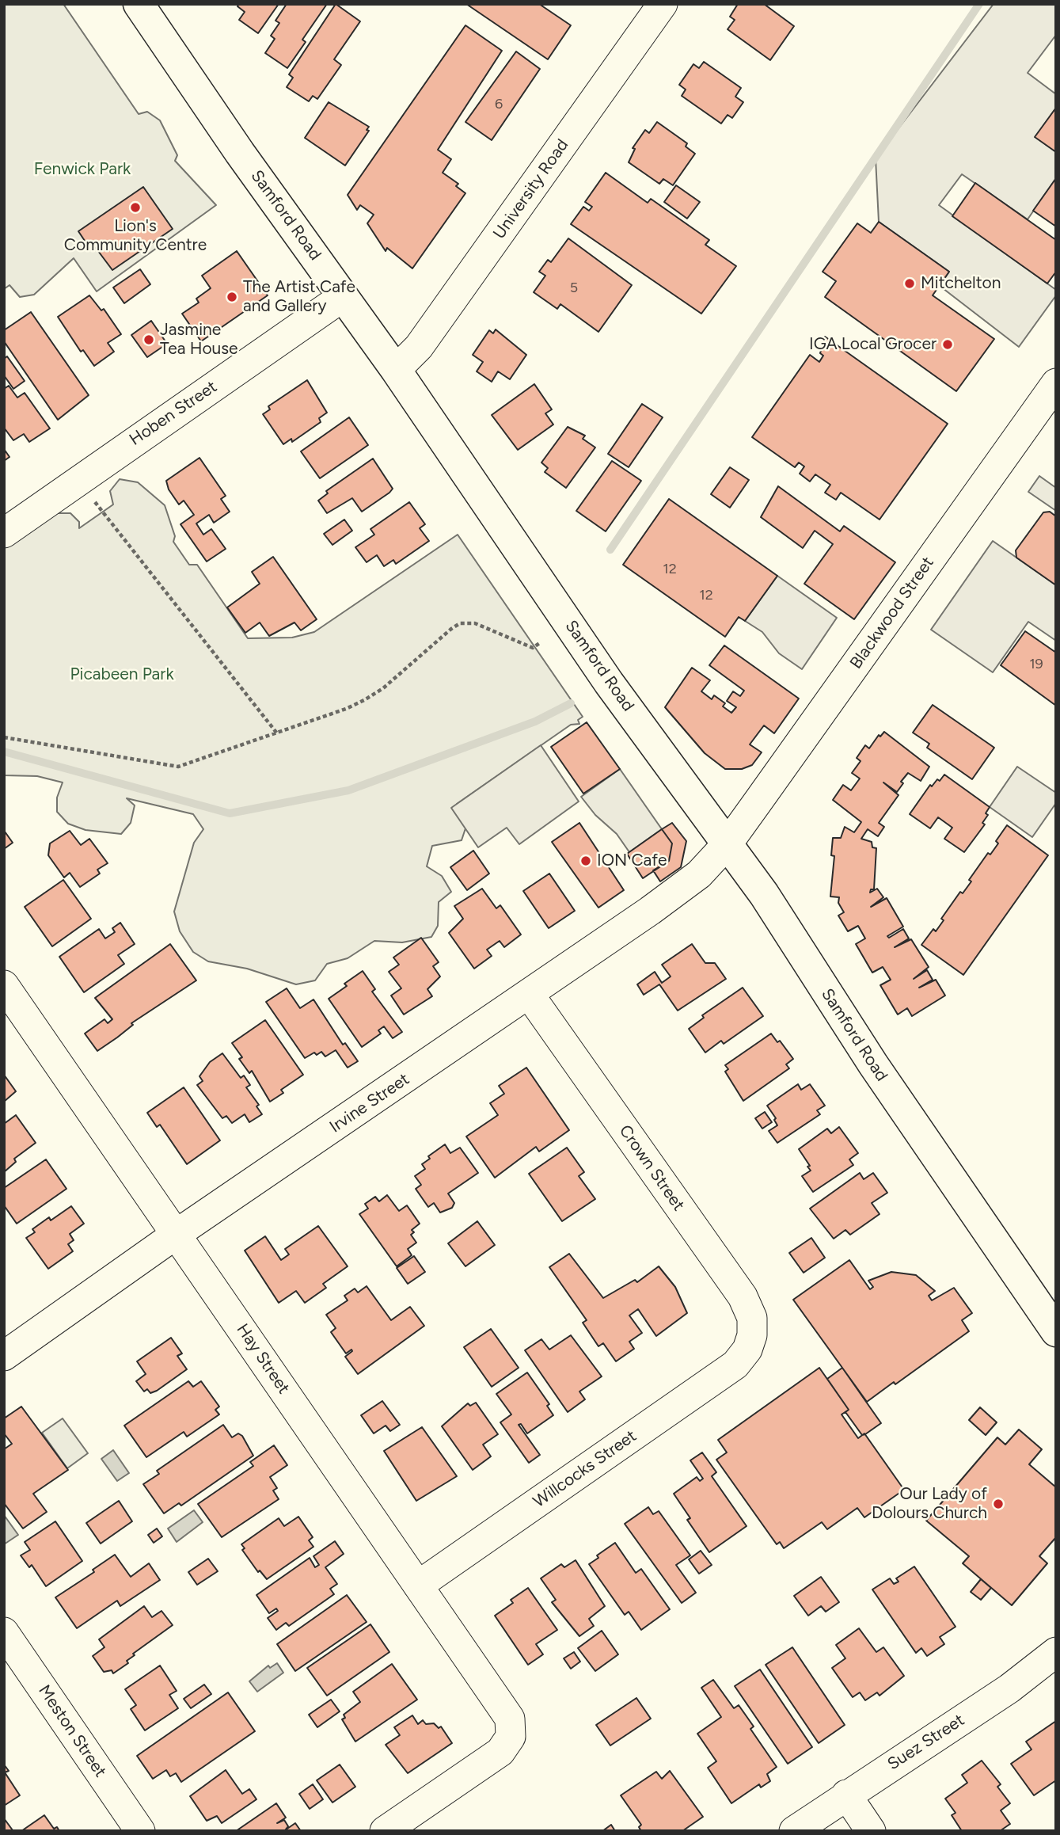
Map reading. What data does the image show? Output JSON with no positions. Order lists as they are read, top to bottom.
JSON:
{
  "streets": {
    "main road": ["Samford Road"],
    "street": [
      "University Road",
      "Hoben Street",
      "Blackwood Street",
      "Irvine Street",
      "Crown Street",
      "Hay Street",
      "Willcocks Street",
      "Meston Street",
      "Suez Street"
    ]
  },
  "crossings": [
    ["University Road", "Samford Road"],
    ["Samford Road", "Hoben Street"],
    ["Samford Road", "Blackwood Street"],
    ["Samford Road", "Irvine Street"],
    ["Blackwood Street", "Irvine Street"],
    ["Irvine Street", "Crown Street"],
    ["Irvine Street", "Hay Street"],
    ["Crown Street", "Willcocks Street"],
    ["Hay Street", "Willcocks Street"]
  ],
  "parks": ["Fenwick Park", "Picabeen Park"],
  "places": [
    "Lion's Community Centre",
    "Mitchelton",
    "The Artist Cafe and Gallery",
    "Jasmine Tea House",
    "IGA Local Grocer",
    "ION Cafe",
    "Our Lady of Dolours Church"
  ],
  "house_numbers": [
    "6",
    "5",
    "12",
    "12",
    "19"
  ]
}
